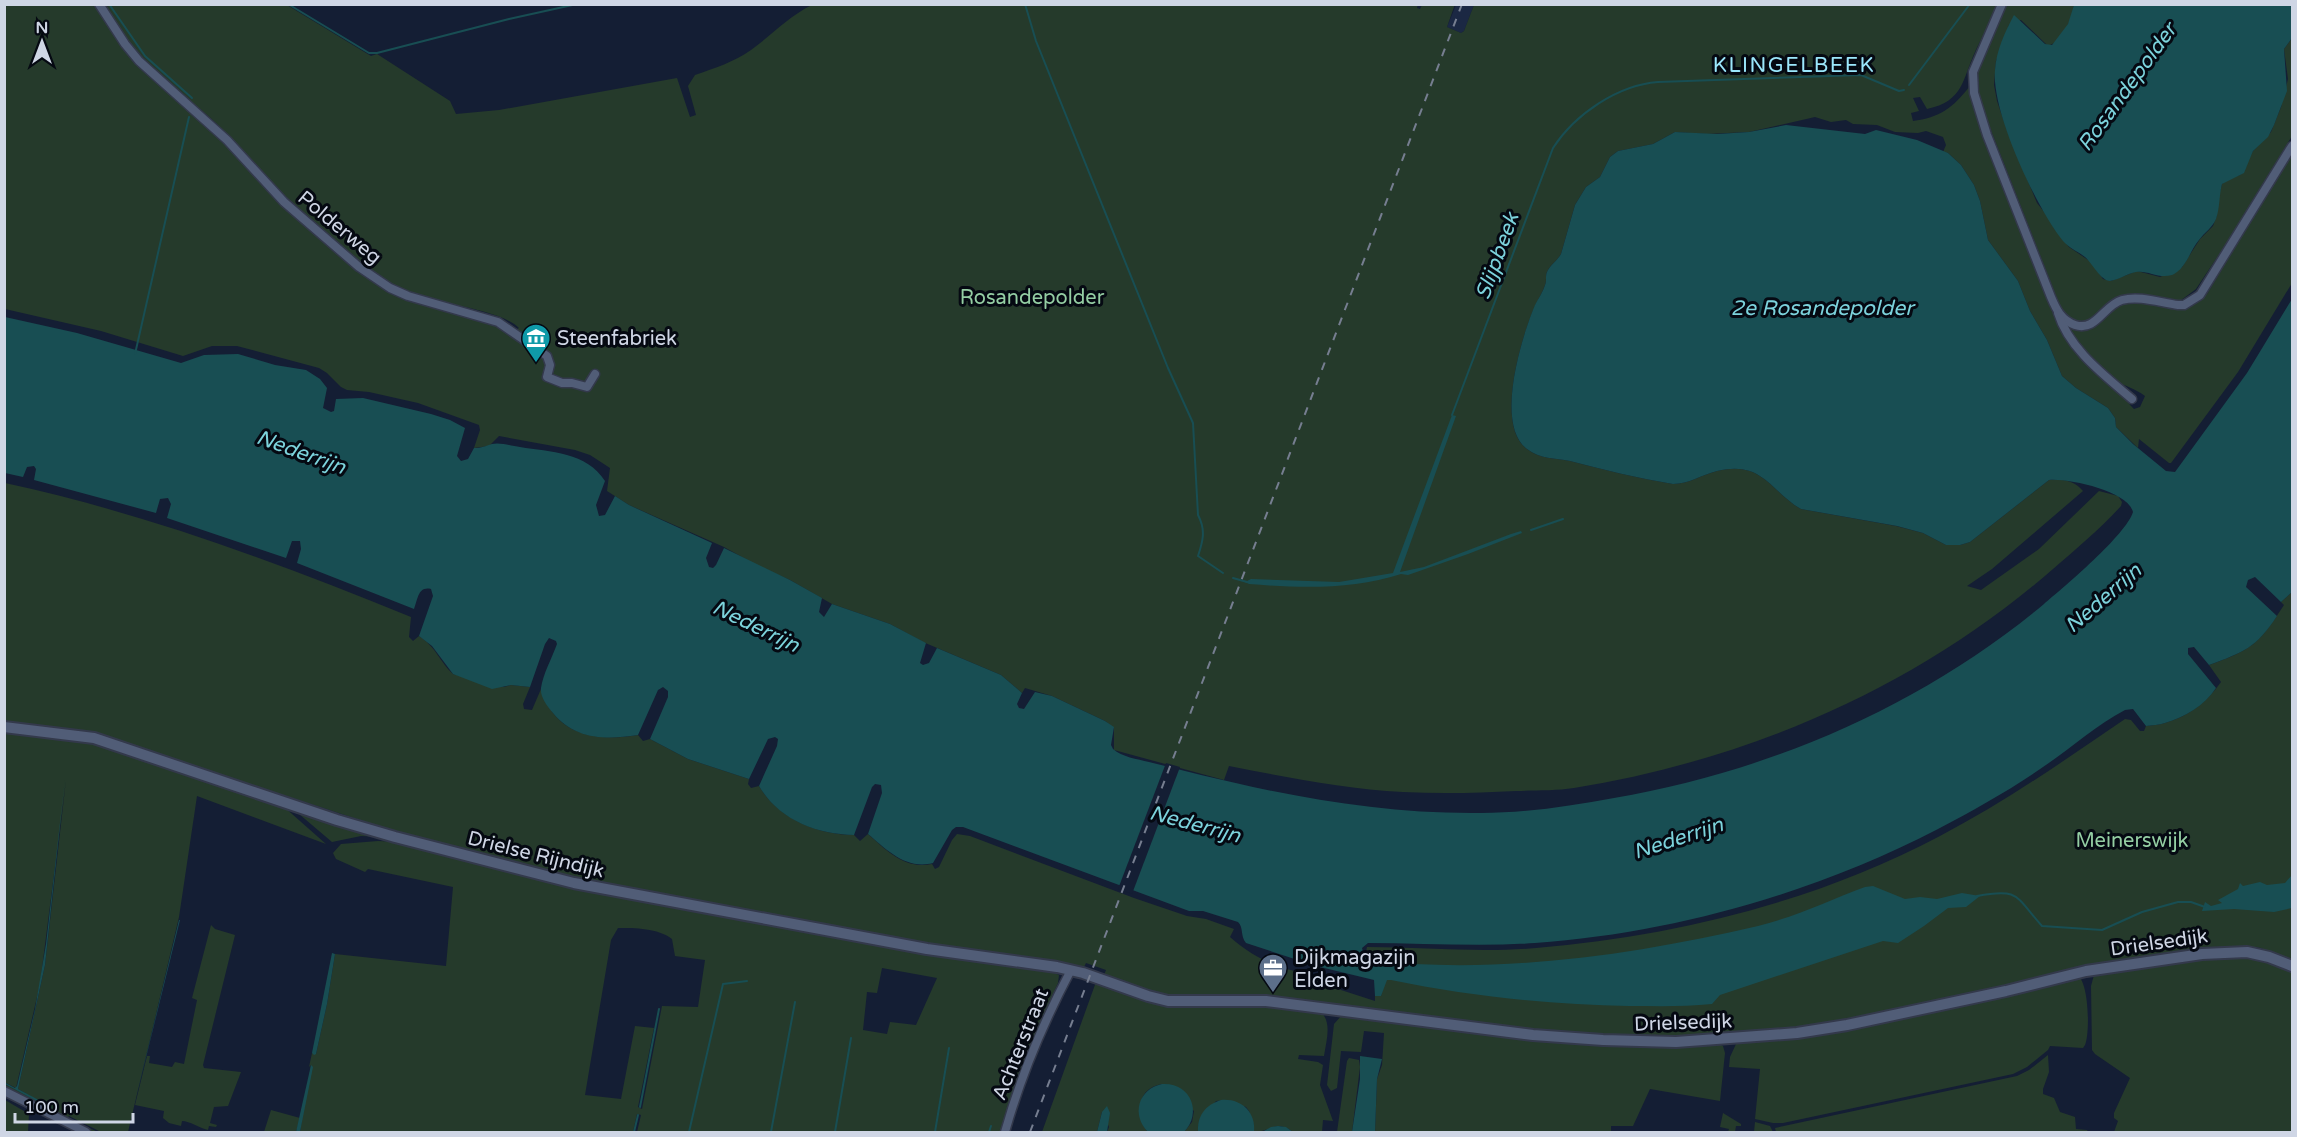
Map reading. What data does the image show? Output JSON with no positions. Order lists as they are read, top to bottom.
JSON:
{
  "streets": {
    "street": [
      "Polderweg",
      "Drielse Rijndijk",
      "Drielsedijk",
      "Achterstraat"
    ]
  },
  "crossings": [
    ["Drielse Rijndijk", "Drielsedijk"],
    ["Drielse Rijndijk", "Achterstraat"],
    ["Drielsedijk", "Achterstraat"]
  ],
  "districts": ["KLINGELBEEK"],
  "water": [
    "Rosandepolder",
    "Slijpbeek",
    "2e Rosandepolder",
    "Nederrijn"
  ],
  "parks": ["Rosandepolder", "Meinerswijk"],
  "places": {
    "museum": ["Steenfabriek"],
    "office": ["Dijkmagazijn Elden"]
  },
  "scale_bar": "100 m",
  "north": "top"
}
